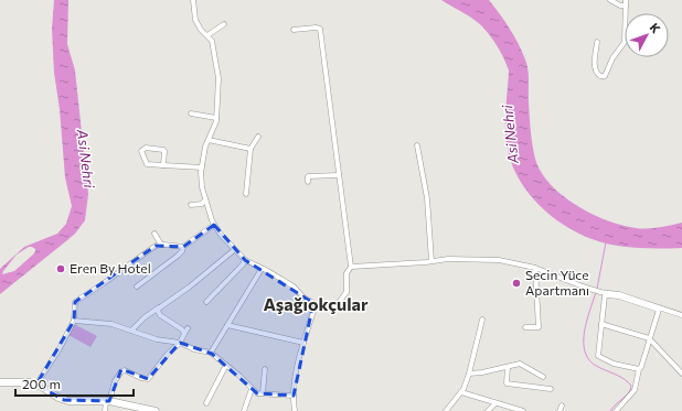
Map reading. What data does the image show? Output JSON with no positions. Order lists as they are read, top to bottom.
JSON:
{
  "districts": ["Aşağıokçular"],
  "water": ["Asi Nehri"],
  "places": ["Eren By Hotel", "Secin Yüce Apartmanı"],
  "scale_bar": "200 m",
  "north": "top right"
}
